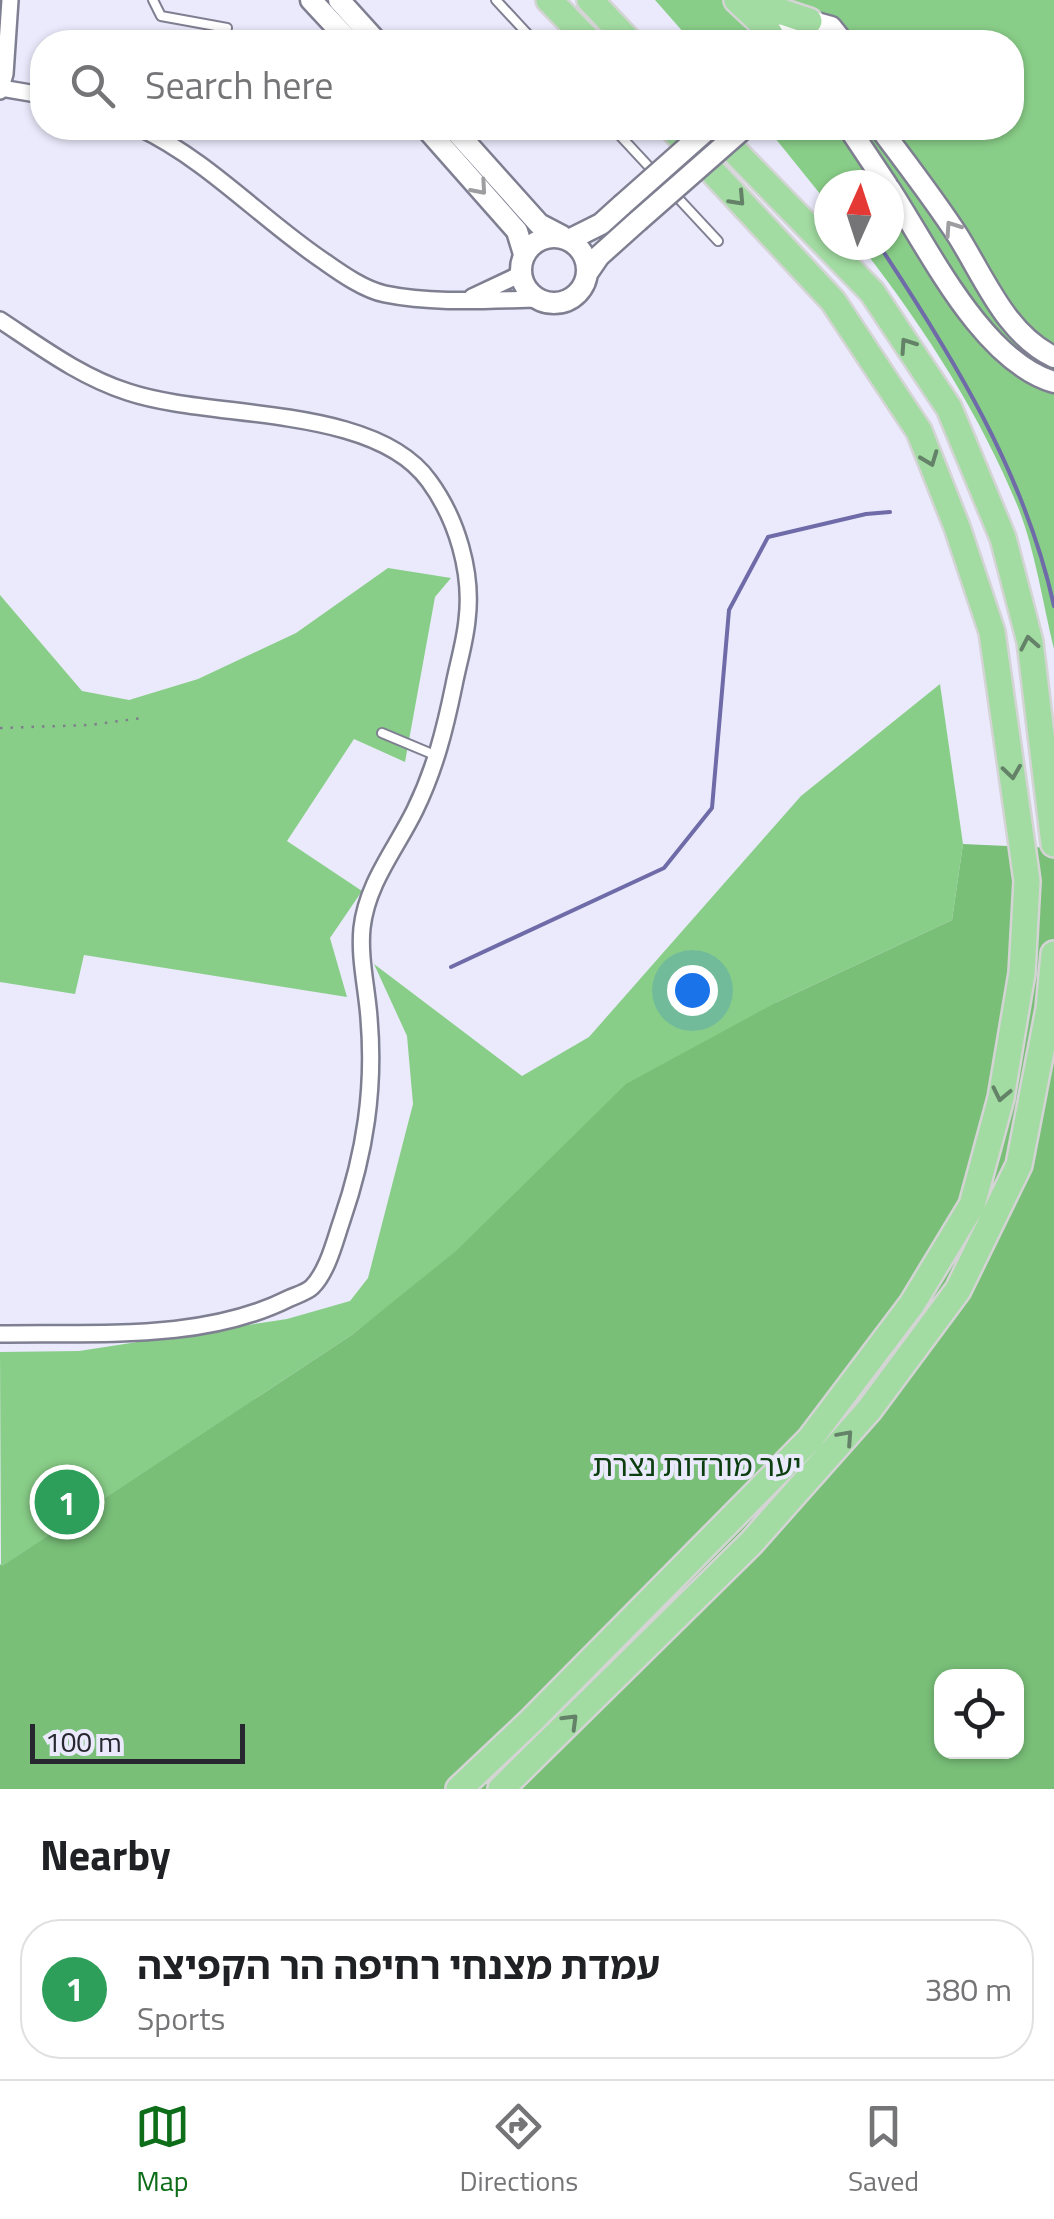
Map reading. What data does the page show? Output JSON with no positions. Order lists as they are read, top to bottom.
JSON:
{
  "parks": ["יער מורדות נצרת"],
  "scale_bar": "100 m",
  "north": "top",
  "page": {
    "search": "Search here",
    "pins": "1",
    "scale": "100 m",
    "heading": "Nearby",
    "list": [
      {
        "mark": "1",
        "name": "עמדת מצנחי רחיפה הר הקפיצה",
        "note": "Sports",
        "value": "380 m"
      }
    ],
    "nav": ["Map", "Directions", "Saved"]
  }
}
